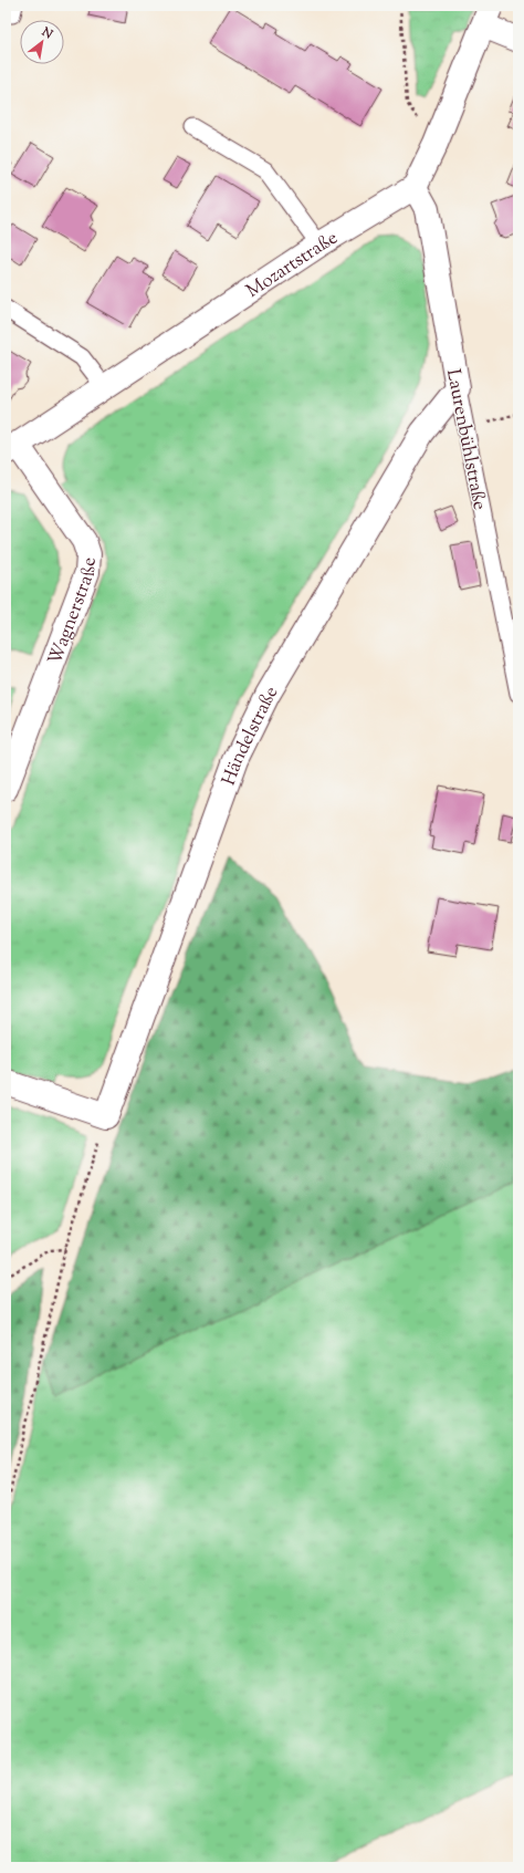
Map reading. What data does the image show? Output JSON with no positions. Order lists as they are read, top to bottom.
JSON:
{
  "streets": {
    "street": [
      "Mozartstraße",
      "Laurenbühlstraße",
      "Wagnerstraße",
      "Händelstraße"
    ]
  },
  "crossings": [
    ["Mozartstraße", "Laurenbühlstraße"],
    ["Mozartstraße", "Wagnerstraße"],
    ["Laurenbühlstraße", "Händelstraße"]
  ],
  "north": "top right"
}
